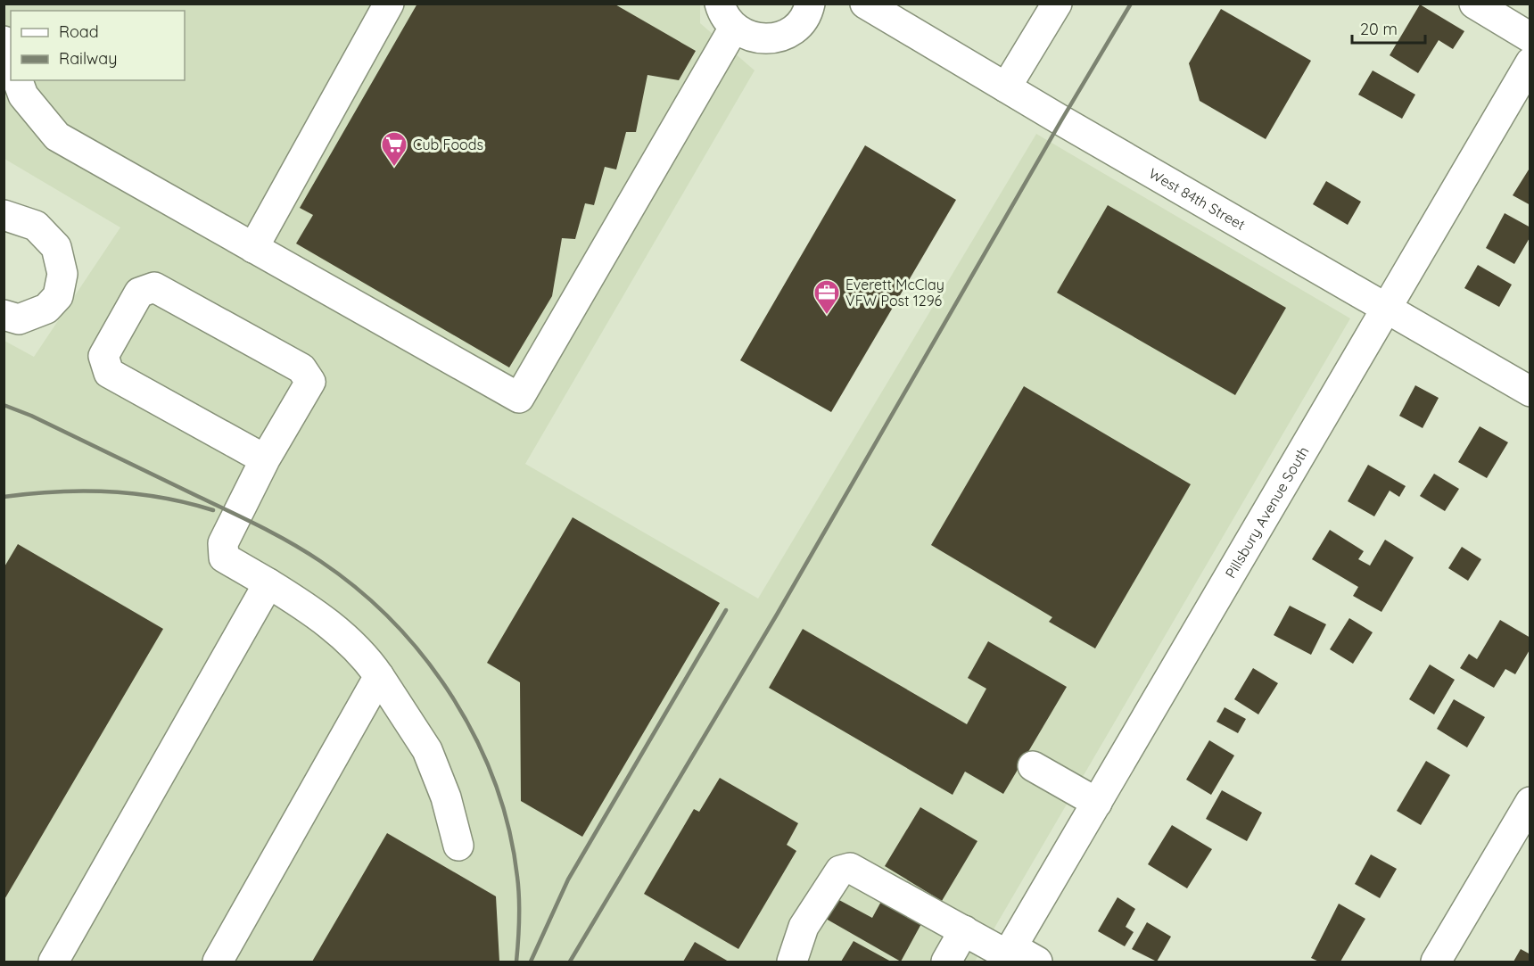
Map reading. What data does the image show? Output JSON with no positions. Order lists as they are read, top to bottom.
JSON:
{
  "streets": {
    "street": ["West 84th Street", "Pillsbury Avenue South"]
  },
  "crossings": [
    ["West 84th Street", "Pillsbury Avenue South"]
  ],
  "places": {
    "supermarket": ["Cub Foods"],
    "office": ["Everett McClay VFW Post 1296"]
  },
  "legend": ["Road", "Railway"],
  "scale_bar": "20 m"
}
